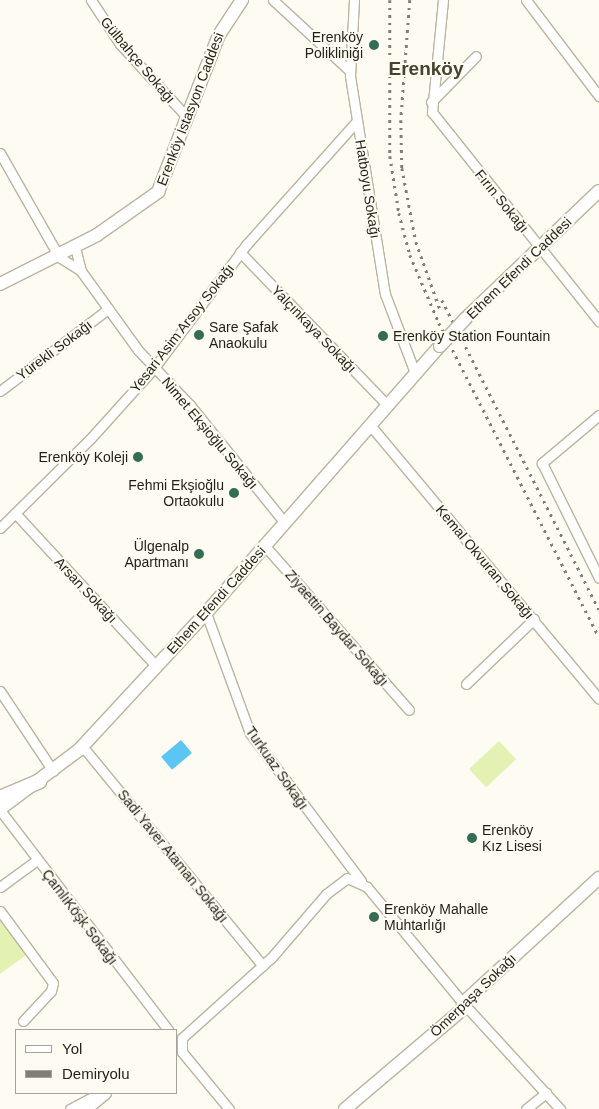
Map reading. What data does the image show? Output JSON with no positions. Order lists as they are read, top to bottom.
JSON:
{
  "streets": {
    "main road": ["Erenköy İstasyon Caddesi", "Ethem Efendi Caddesi", "Ömerpaşa Sokağı"],
    "street": [
      "Gülbahçe Sokağı",
      "Hatboyu Sokağı",
      "Fırın Sokağı",
      "Yesari Asim Arsoy Sokağı",
      "Yalçınkaya Sokağı",
      "Yürekli Sokağı",
      "Nimet Ekşioğlu Sokağı",
      "Kemal Okvuran Sokağı",
      "Arsan Sokağı",
      "Ziyaettin Baydar Sokağı",
      "Turkuaz Sokağı",
      "Sadi Yaver Ataman Sokağı",
      "ÇamlıKöşk Sokağı"
    ]
  },
  "crossings": [
    ["Gülbahçe Sokağı", "Erenköy İstasyon Caddesi"],
    ["Erenköy İstasyon Caddesi", "Nimet Ekşioğlu Sokağı"],
    ["Hatboyu Sokağı", "Ethem Efendi Caddesi"],
    ["Hatboyu Sokağı", "Yesari Asim Arsoy Sokağı"],
    ["Fırın Sokağı", "Ethem Efendi Caddesi"],
    ["Ethem Efendi Caddesi", "Yalçınkaya Sokağı"],
    ["Ethem Efendi Caddesi", "Nimet Ekşioğlu Sokağı"],
    ["Ethem Efendi Caddesi", "Kemal Okvuran Sokağı"],
    ["Ethem Efendi Caddesi", "Arsan Sokağı"],
    ["Ethem Efendi Caddesi", "Ziyaettin Baydar Sokağı"],
    ["Ethem Efendi Caddesi", "Turkuaz Sokağı"],
    ["Ethem Efendi Caddesi", "Sadi Yaver Ataman Sokağı"],
    ["Ethem Efendi Caddesi", "ÇamlıKöşk Sokağı"],
    ["Yesari Asim Arsoy Sokağı", "Yalçınkaya Sokağı"],
    ["Yesari Asim Arsoy Sokağı", "Nimet Ekşioğlu Sokağı"],
    ["Yesari Asim Arsoy Sokağı", "Arsan Sokağı"],
    ["Yürekli Sokağı", "Nimet Ekşioğlu Sokağı"],
    ["Turkuaz Sokağı", "Ömerpaşa Sokağı"]
  ],
  "districts": ["Erenköy"],
  "places": [
    "Erenköy Polikliniği",
    "Sare Şafak Anaokulu",
    "Erenköy Station Fountain",
    "Erenköy Koleji",
    "Fehmi Ekşioğlu Ortaokulu",
    "Ülgenalp Apartmanı",
    "Erenköy Kız Lisesi",
    "Erenköy Mahalle Muhtarlığı"
  ],
  "legend": ["Yol", "Demiryolu"]
}
